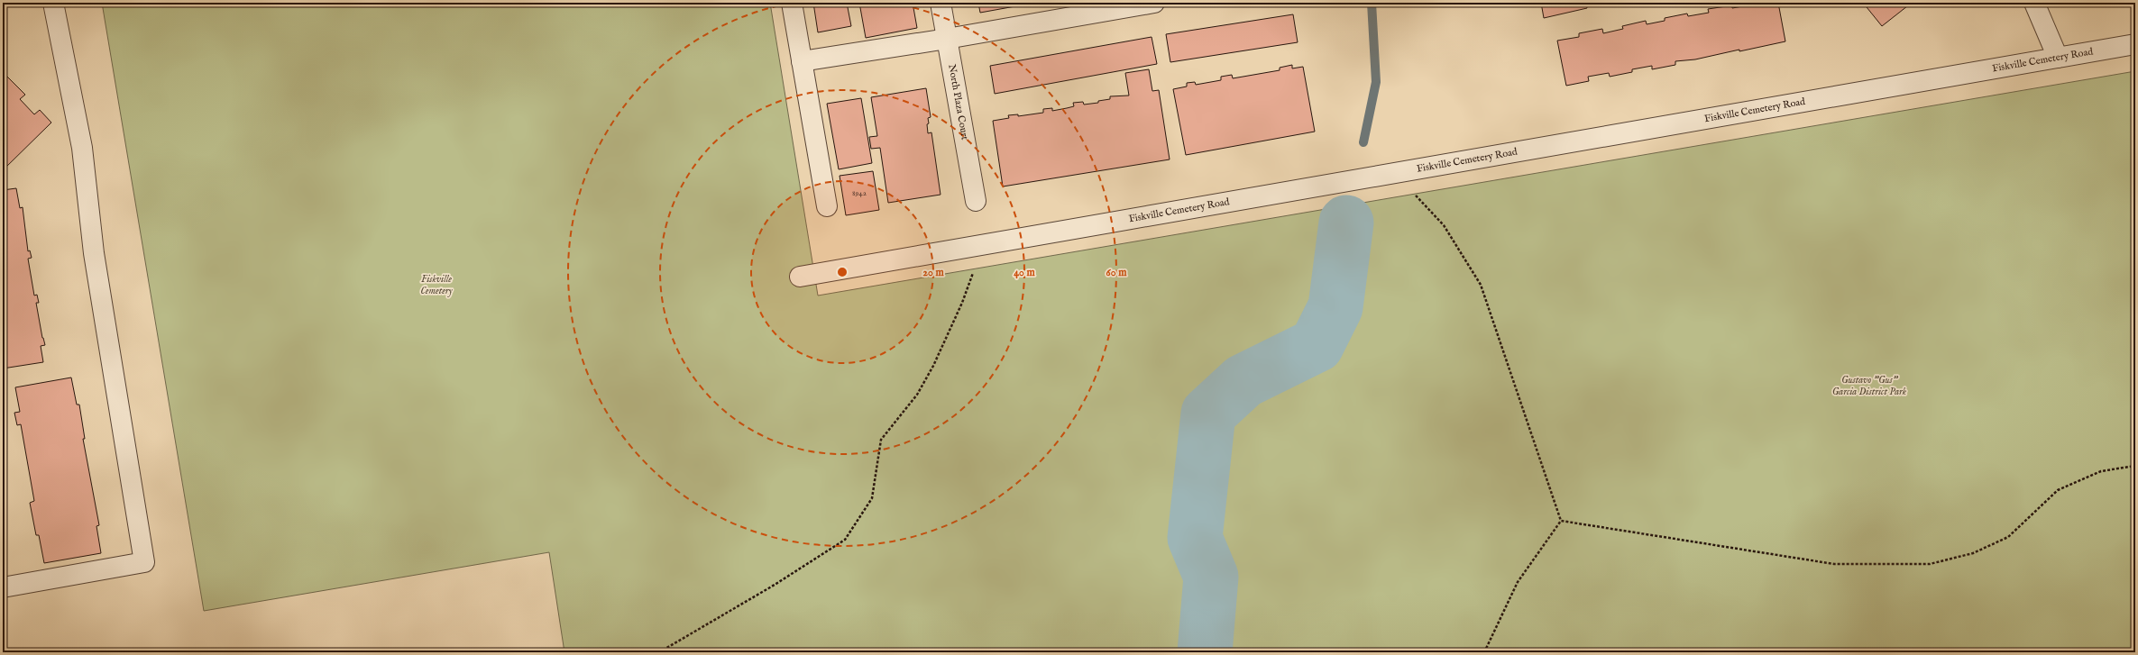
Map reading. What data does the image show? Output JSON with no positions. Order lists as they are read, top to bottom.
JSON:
{
  "streets": {
    "street": ["Fiskville Cemetery Road", "North Plaza Court"]
  },
  "parks": ["Fiskville Cemetery", "Gustavo \"Gus\" Garcia District Park"],
  "house_numbers": ["8942"],
  "rings": ["20 m", "40 m", "60 m"]
}
